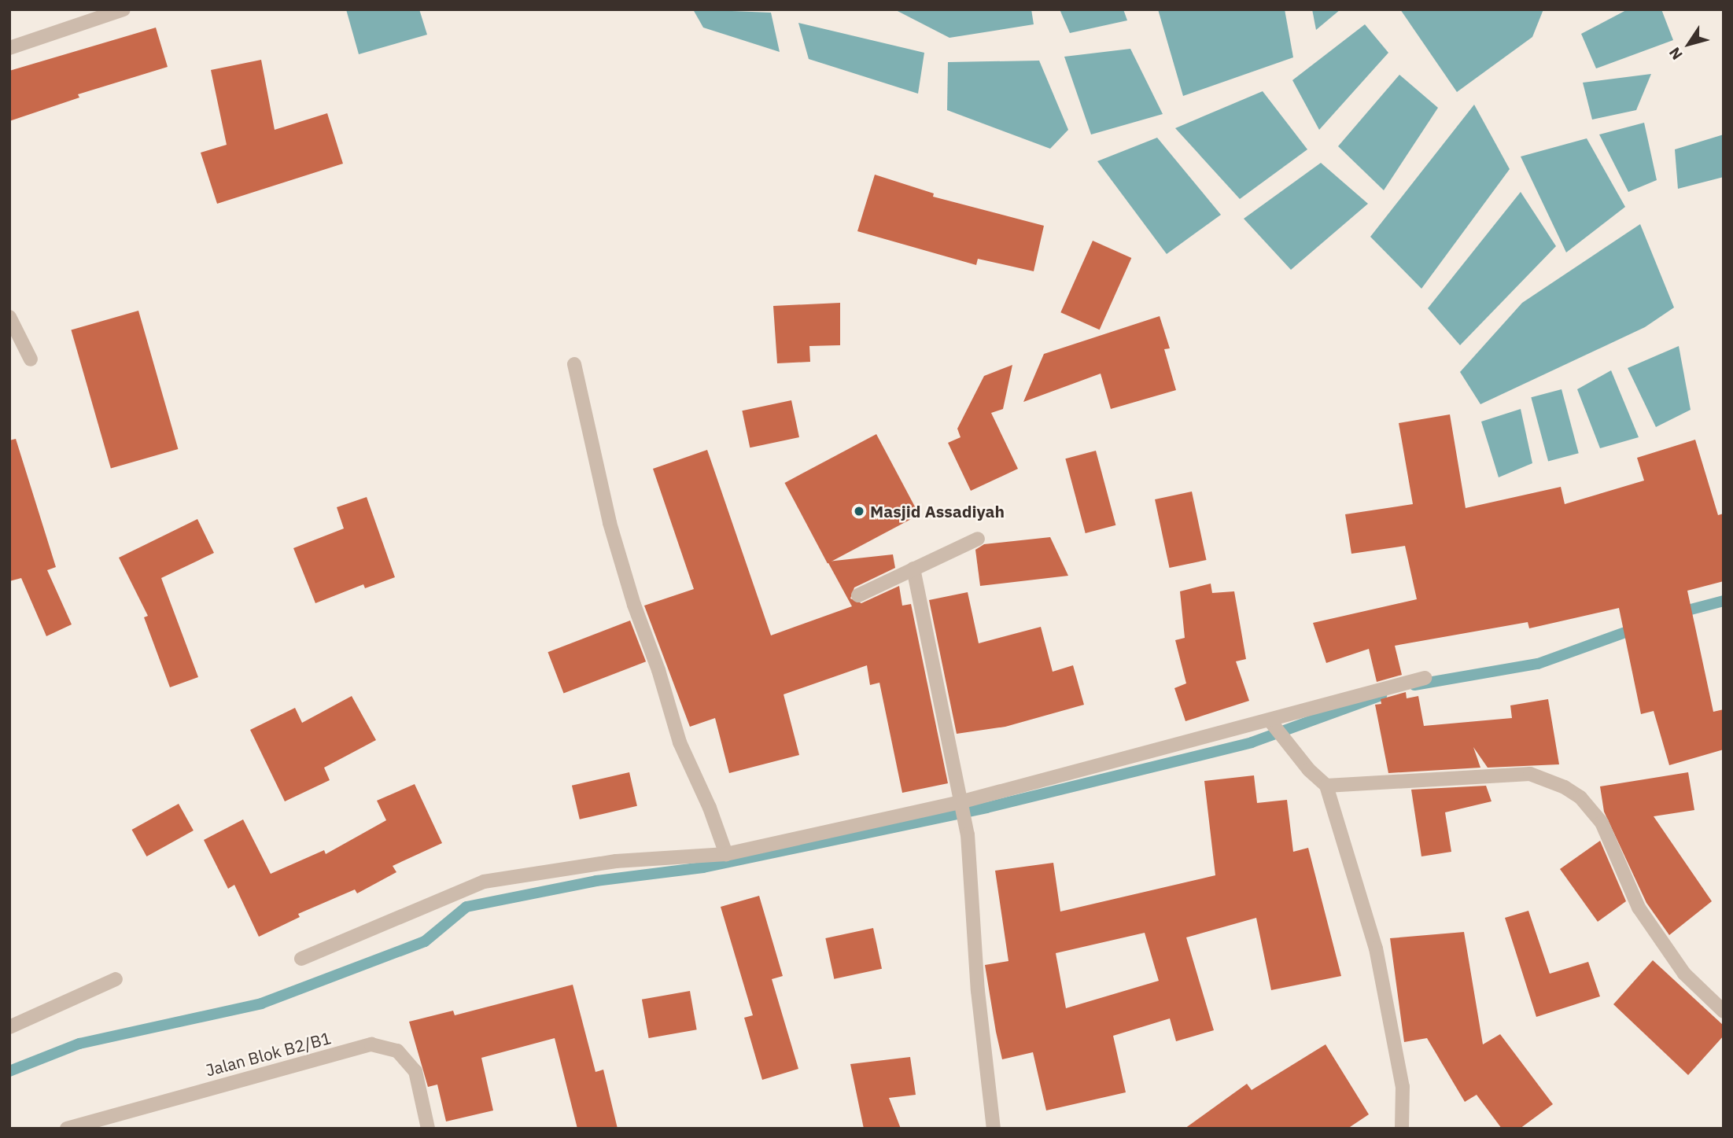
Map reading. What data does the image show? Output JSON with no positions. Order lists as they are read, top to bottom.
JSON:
{
  "streets": {
    "street": ["Jalan Blok B2/B1"]
  },
  "places": ["Masjid Assadiyah"],
  "north": "bottom left"
}
